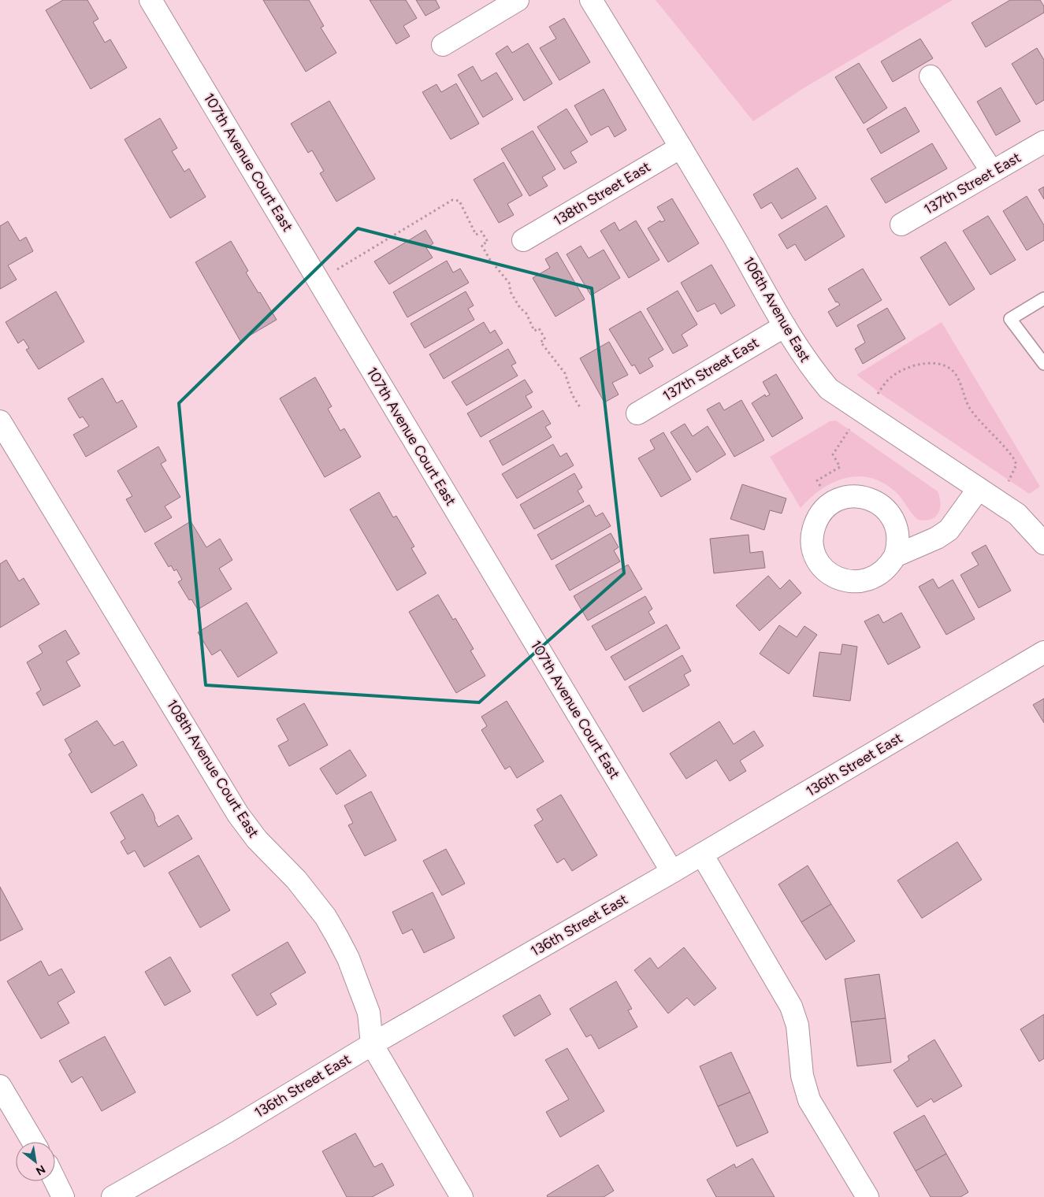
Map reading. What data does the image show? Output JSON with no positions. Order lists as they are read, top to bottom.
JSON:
{
  "streets": {
    "street": [
      "107th Avenue Court East",
      "137th Street East",
      "138th Street East",
      "106th Avenue East",
      "136th Street East",
      "108th Avenue Court East"
    ]
  },
  "crossings": [
    ["107th Avenue Court East", "136th Street East"],
    ["137th Street East", "106th Avenue East"],
    ["138th Street East", "106th Avenue East"],
    ["136th Street East", "108th Avenue Court East"]
  ],
  "north": "bottom right"
}
